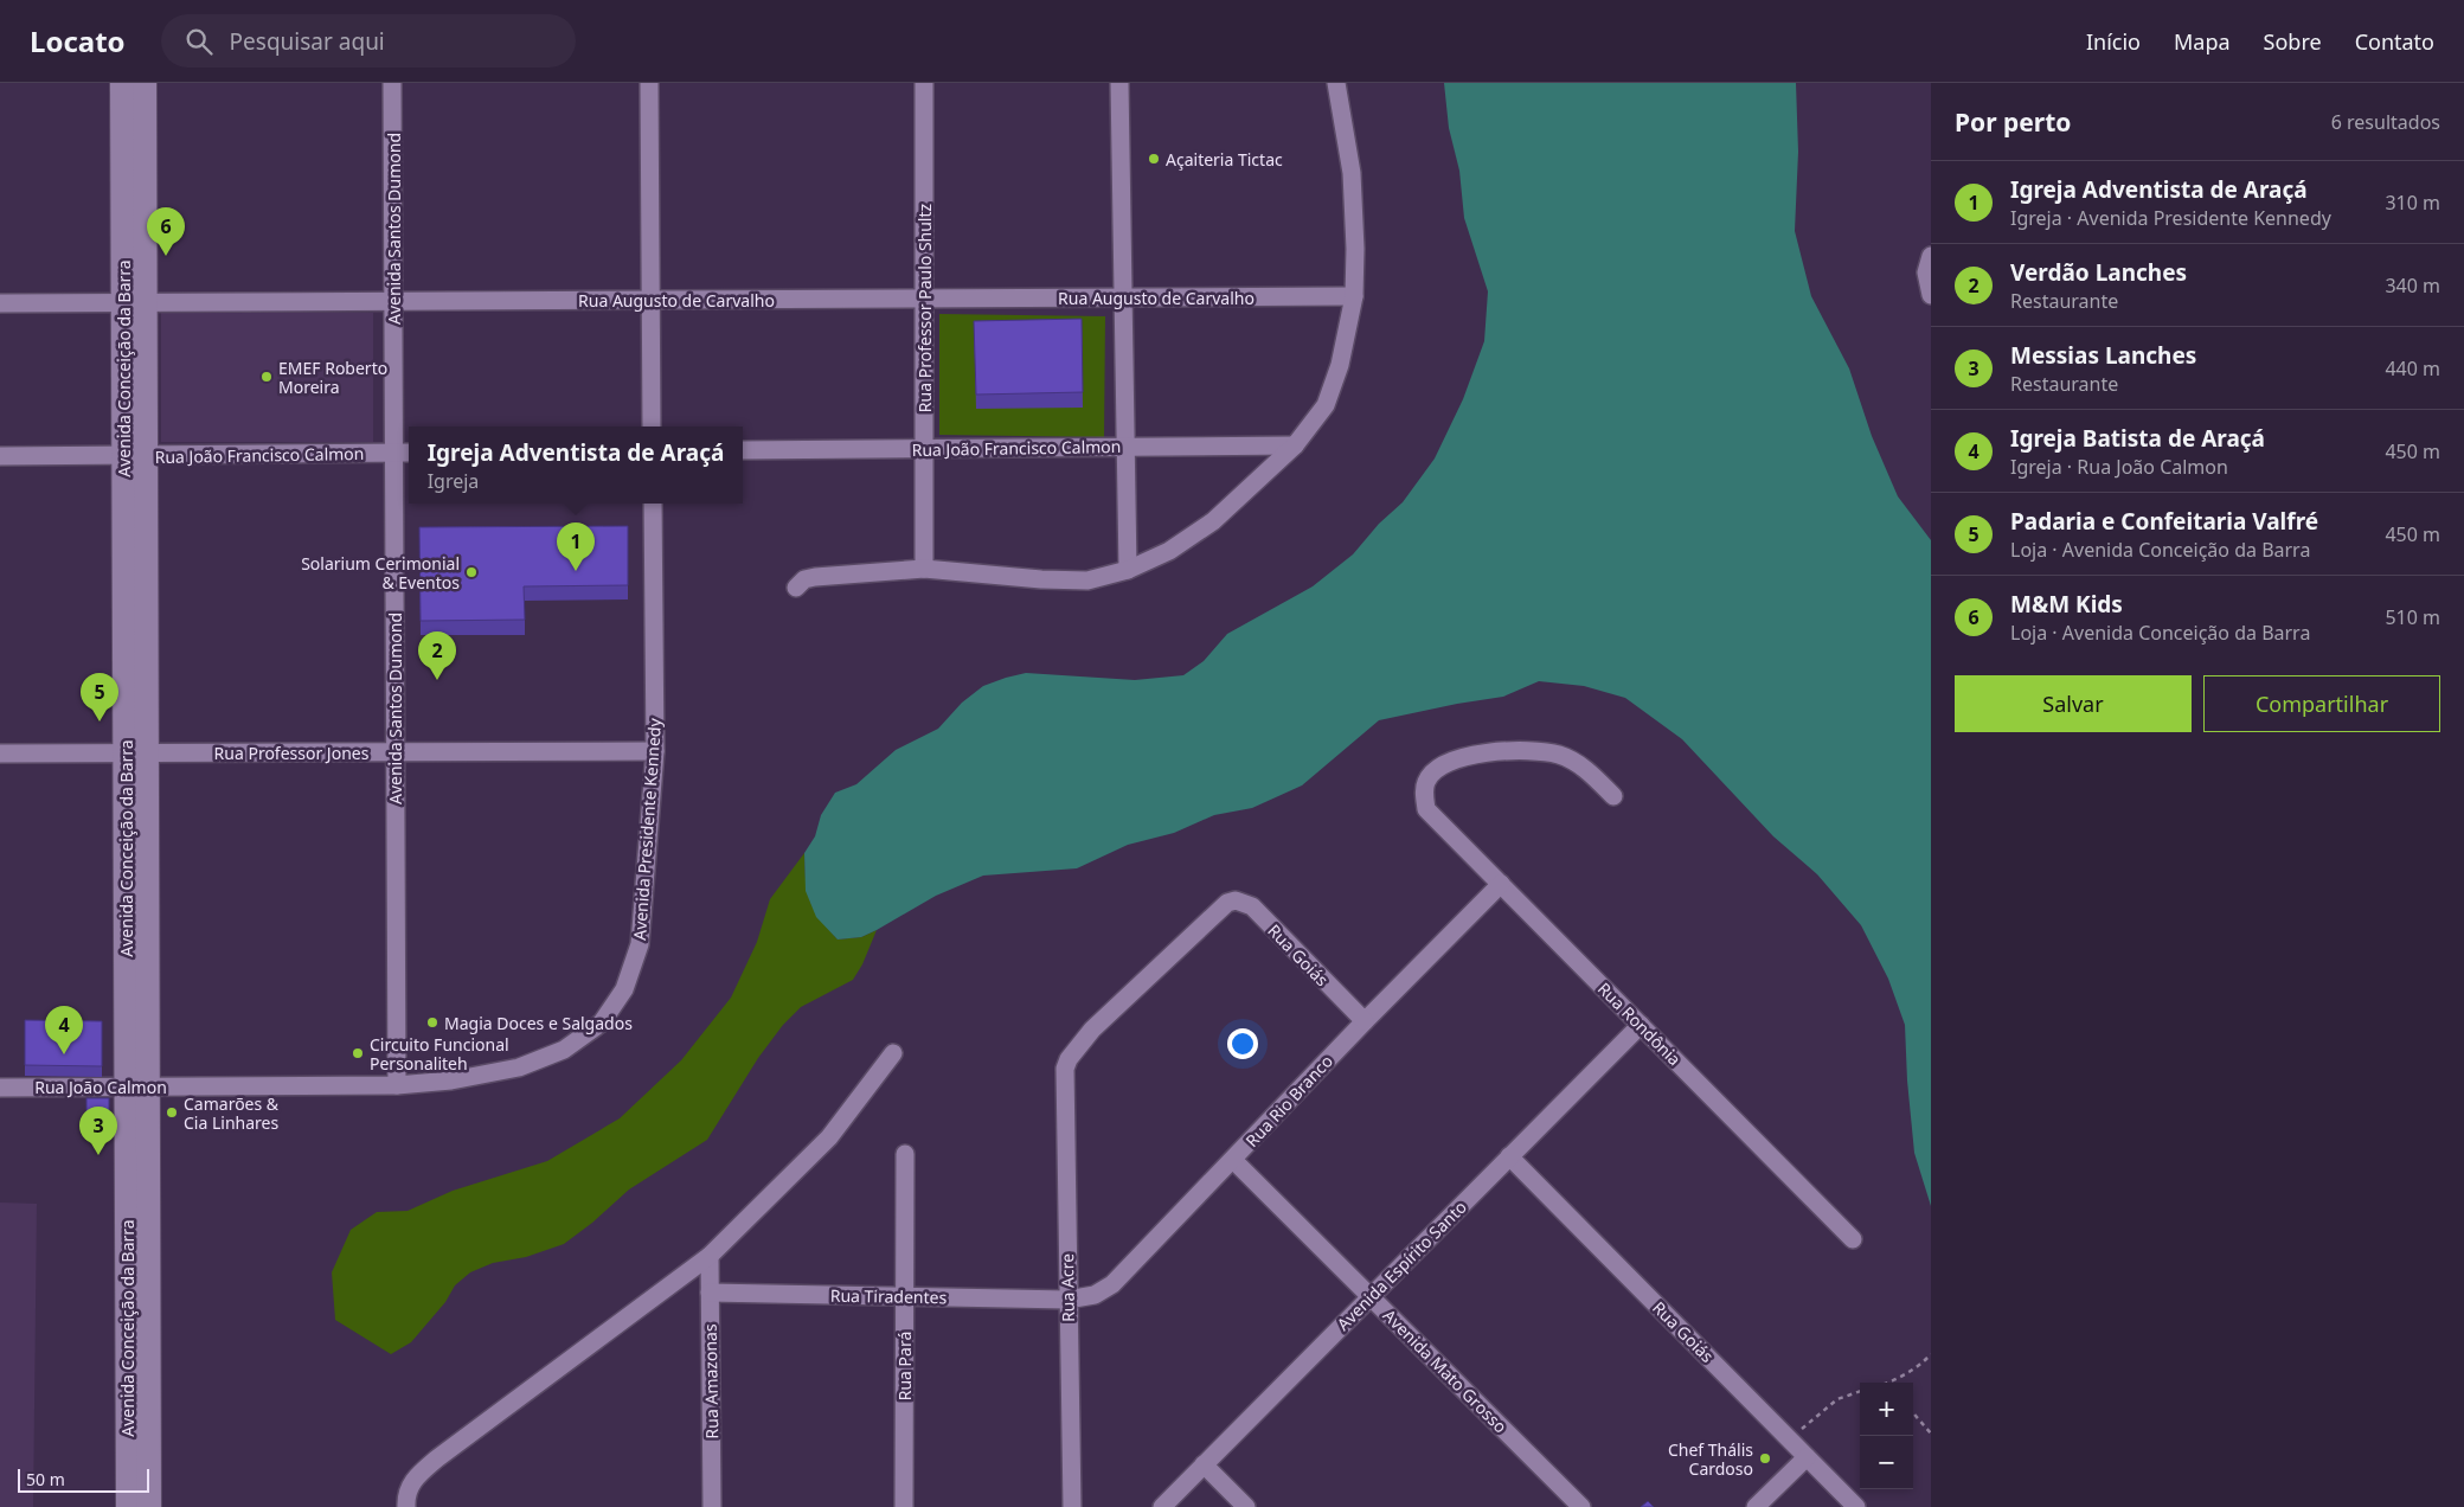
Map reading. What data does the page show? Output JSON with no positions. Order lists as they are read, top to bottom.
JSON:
{
  "streets": {
    "street": [
      "Avenida Santos Dumond",
      "Rua Augusto de Carvalho",
      "Rua Professor Paulo Shultz",
      "Avenida Conceição da Barra",
      "Rua João Francisco Calmon",
      "Rua Professor Jones",
      "Avenida Presidente Kennedy",
      "Rua Goiás",
      "Rua Rondônia",
      "Rua João Calmon",
      "Rua Rio Branco",
      "Avenida Espírito Santo",
      "Rua Acre",
      "Rua Tiradentes",
      "Rua Pará",
      "Avenida Mato Grosso",
      "Rua Amazonas"
    ]
  },
  "crossings": [
    ["Avenida Santos Dumond", "Rua Augusto de Carvalho"],
    ["Avenida Santos Dumond", "Rua João Francisco Calmon"],
    ["Avenida Santos Dumond", "Rua Professor Jones"],
    ["Avenida Santos Dumond", "Rua João Calmon"],
    ["Rua Augusto de Carvalho", "Rua Professor Paulo Shultz"],
    ["Rua Augusto de Carvalho", "Avenida Conceição da Barra"],
    ["Rua Professor Paulo Shultz", "Rua João Francisco Calmon"],
    ["Avenida Conceição da Barra", "Rua João Francisco Calmon"],
    ["Avenida Conceição da Barra", "Rua Professor Jones"],
    ["Avenida Conceição da Barra", "Rua João Calmon"],
    ["Rua Professor Jones", "Avenida Presidente Kennedy"],
    ["Avenida Presidente Kennedy", "Rua João Calmon"],
    ["Rua Goiás", "Rua Rio Branco"],
    ["Rua Goiás", "Avenida Espírito Santo"],
    ["Rua Goiás", "Rua Acre"],
    ["Rua Rondônia", "Rua Rio Branco"],
    ["Rua Rondônia", "Avenida Espírito Santo"],
    ["Rua Rio Branco", "Rua Acre"],
    ["Rua Rio Branco", "Rua Tiradentes"],
    ["Rua Rio Branco", "Avenida Mato Grosso"],
    ["Avenida Espírito Santo", "Avenida Mato Grosso"],
    ["Rua Acre", "Rua Tiradentes"],
    ["Rua Tiradentes", "Rua Pará"],
    ["Rua Tiradentes", "Rua Amazonas"]
  ],
  "places": [
    "Açaiteria Tictac",
    "EMEF Roberto Moreira",
    "Solarium Cerimonial & Eventos",
    "Magia Doces e Salgados",
    "Circuito Funcional Personaliteh",
    "Camarões & Cia Linhares",
    "Chef Thális Cardoso"
  ],
  "scale_bar": "50 m",
  "page": {
    "header": "Locato",
    "search": "Pesquisar aqui",
    "nav": [
      "Início",
      "Mapa",
      "Sobre",
      "Contato"
    ],
    "heading": ["Por perto", "6 resultados"],
    "list": [
      {
        "mark": "1",
        "name": "Igreja Adventista de Araçá",
        "note": "Igreja · Avenida Presidente Kennedy",
        "value": "310 m"
      },
      {
        "mark": "2",
        "name": "Verdão Lanches",
        "note": "Restaurante",
        "value": "340 m"
      },
      {
        "mark": "3",
        "name": "Messias Lanches",
        "note": "Restaurante",
        "value": "440 m"
      },
      {
        "mark": "4",
        "name": "Igreja Batista de Araçá",
        "note": "Igreja · Rua João Calmon",
        "value": "450 m"
      },
      {
        "mark": "5",
        "name": "Padaria e Confeitaria Valfré",
        "note": "Loja · Avenida Conceição da Barra",
        "value": "450 m"
      },
      {
        "mark": "6",
        "name": "M&M Kids",
        "note": "Loja · Avenida Conceição da Barra",
        "value": "510 m"
      }
    ],
    "pins": [
      "6",
      "1",
      "2",
      "5",
      "4",
      "3"
    ],
    "popup": ["Igreja Adventista de Araçá", "Igreja"],
    "buttons": ["Salvar", "Compartilhar"],
    "map_buttons": ["+", "−"],
    "scale": "50 m"
  }
}
